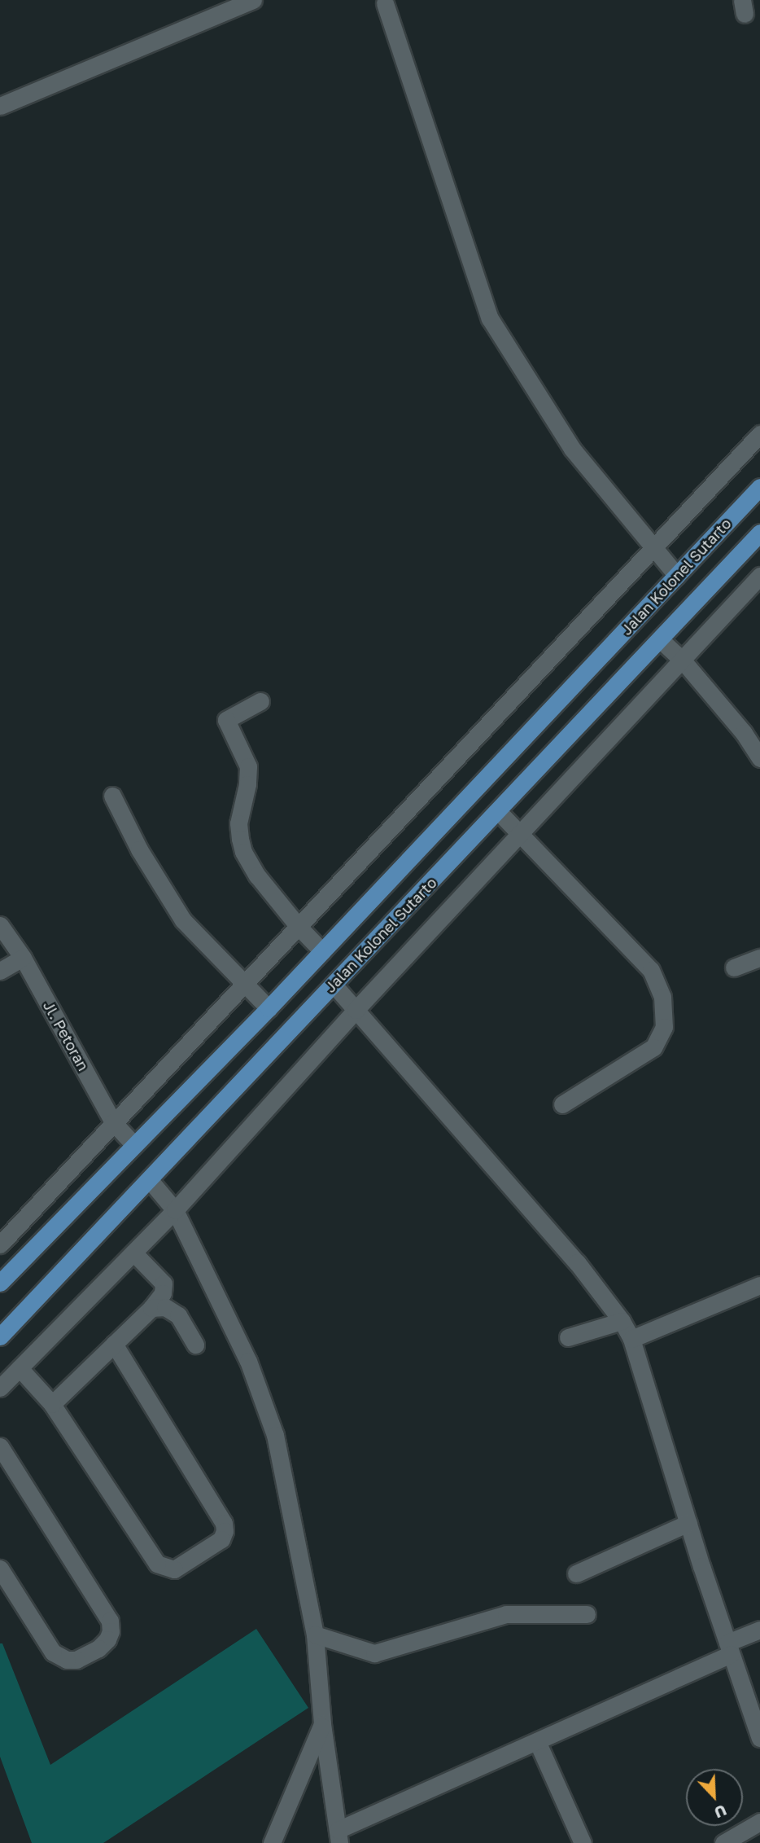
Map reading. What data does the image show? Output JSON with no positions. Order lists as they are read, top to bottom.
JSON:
{
  "streets": {
    "main road": ["Jalan Kolonel Sutarto"],
    "street": ["Jl. Petoran"]
  },
  "crossings": [
    ["Jalan Kolonel Sutarto", "Jl. Petoran"]
  ],
  "north": "bottom right"
}
